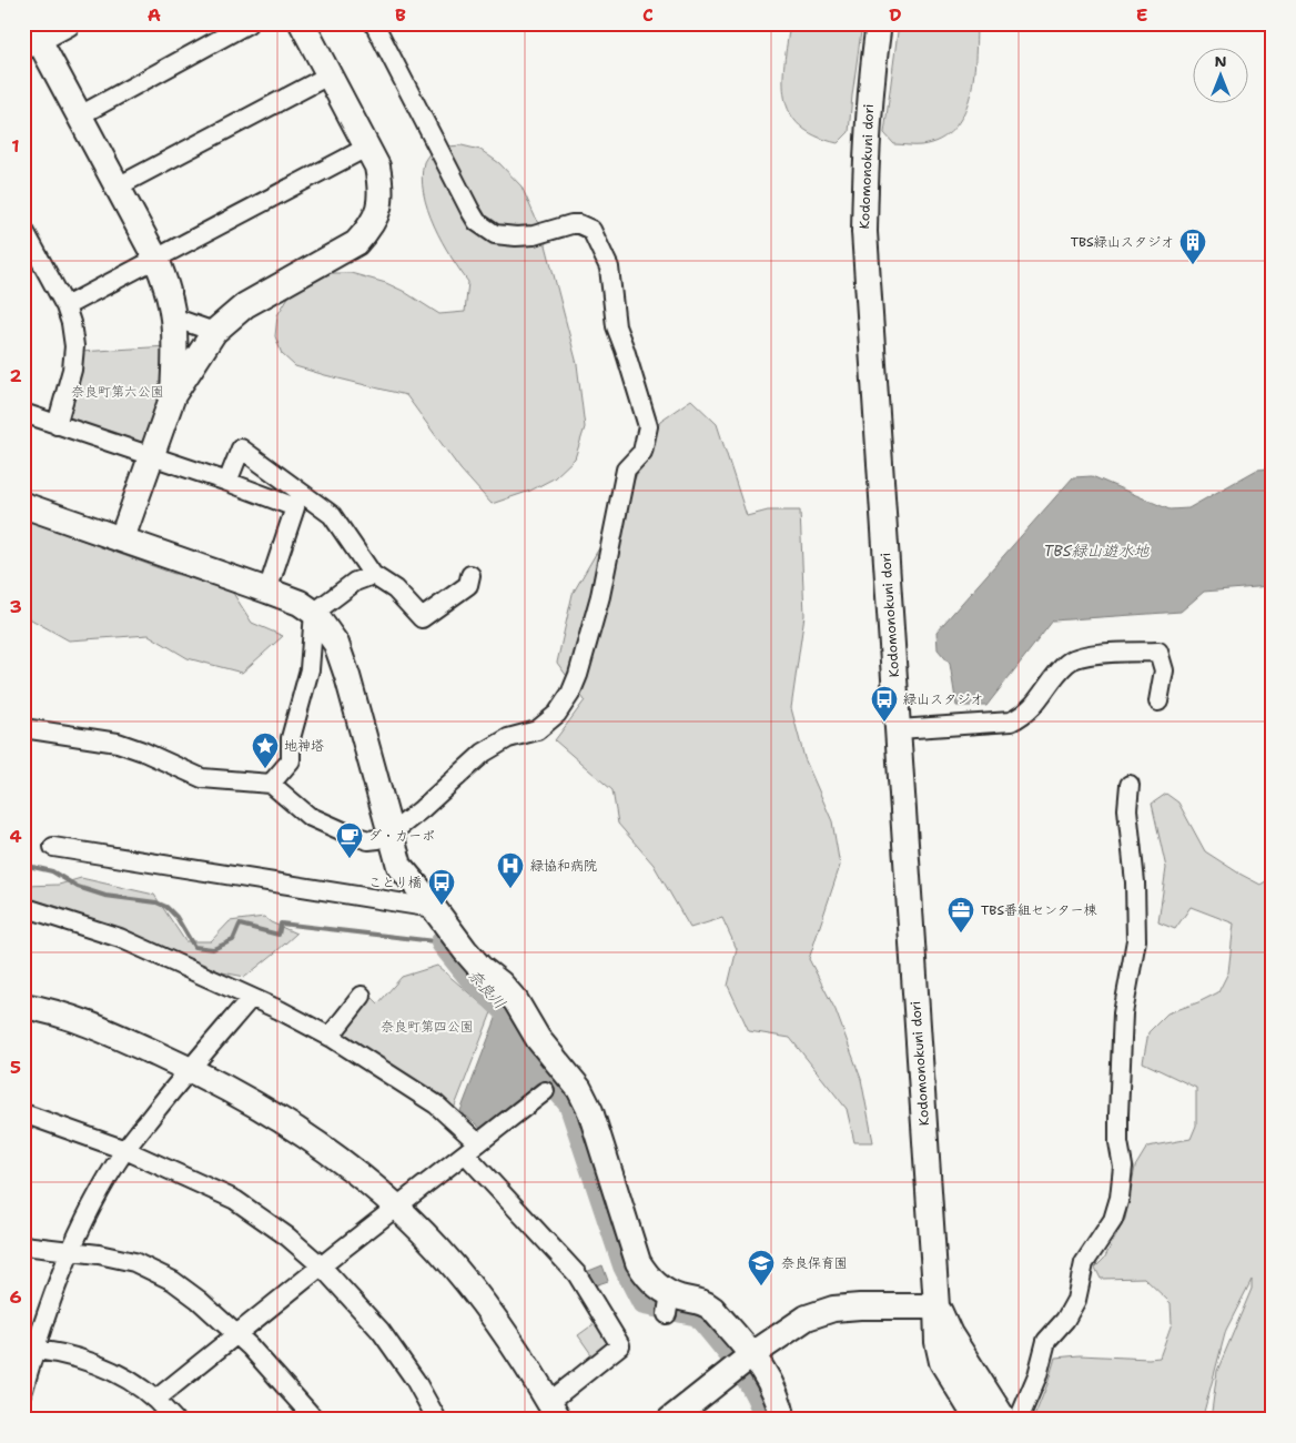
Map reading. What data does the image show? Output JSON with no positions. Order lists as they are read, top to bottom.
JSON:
{
  "streets": {
    "street": ["Kodomonokuni dori"]
  },
  "water": ["TBS緑山遊水地", "奈良川"],
  "parks": ["奈良町第六公園", "奈良町第四公園"],
  "places": {
    "building": ["TBS緑山スタジオ"],
    "bus stop": ["緑山スタジオ", "ことり橋"],
    "place": ["地神塔"],
    "cafe": ["ダ・カーポ"],
    "hospital": ["緑協和病院"],
    "office": ["TBS番組センター棟"],
    "school or university": ["奈良保育園"]
  },
  "north": "top",
  "grid": {
    "columns": [
      "A",
      "B",
      "C",
      "D",
      "E"
    ],
    "rows": [
      "1",
      "2",
      "3",
      "4",
      "5",
      "6"
    ]
  }
}
